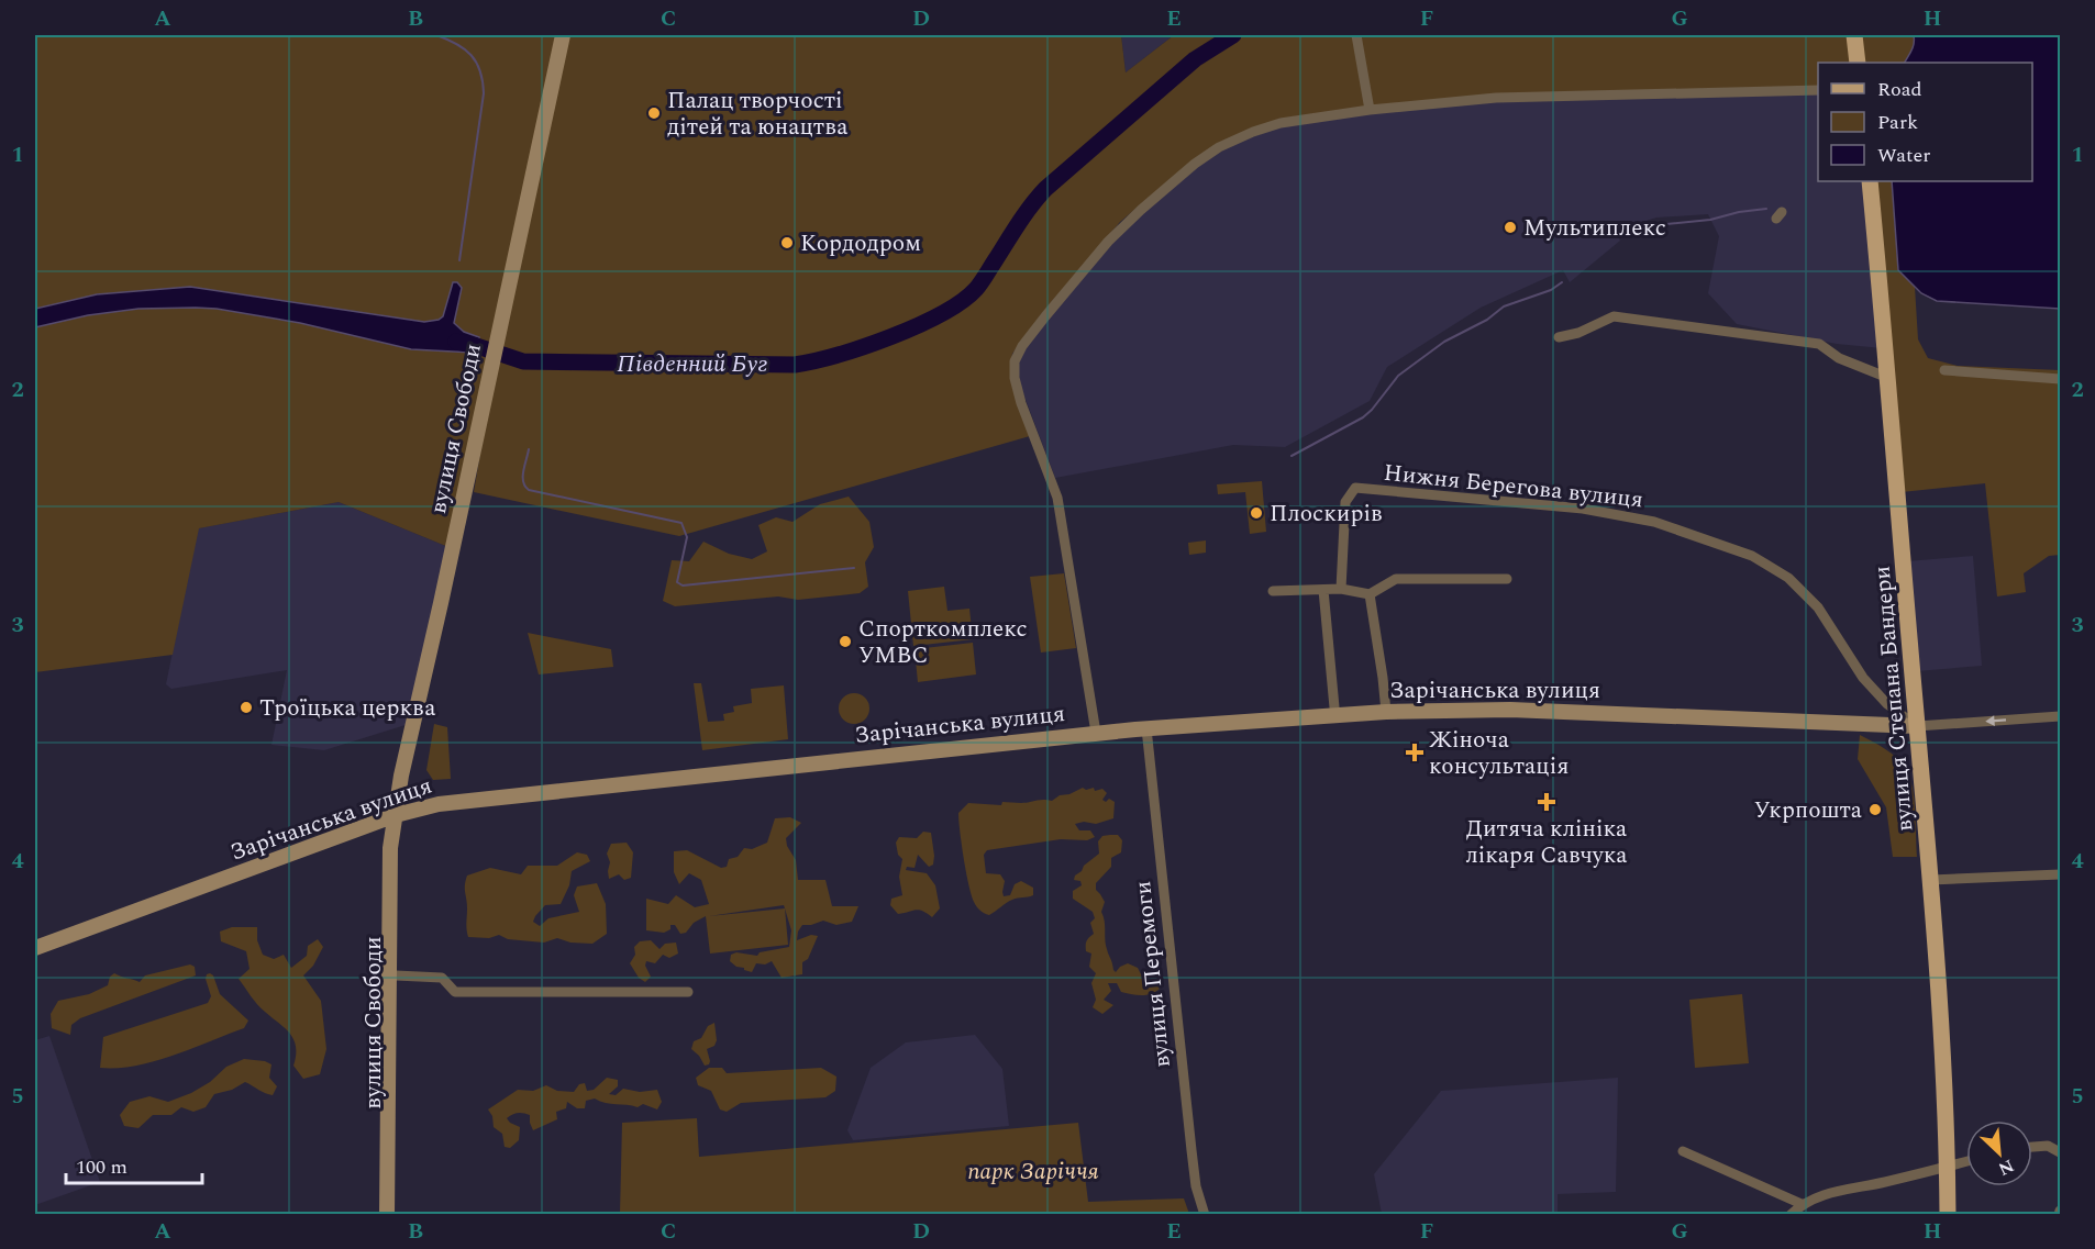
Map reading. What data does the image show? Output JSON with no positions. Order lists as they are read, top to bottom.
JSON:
{
  "streets": {
    "main road": ["вулиця Степана Бандери"],
    "street": [
      "вулиця Свободи",
      "Нижня Берегова вулиця",
      "Зарічанська вулиця",
      "вулиця Перемоги"
    ]
  },
  "crossings": [
    ["вулиця Свободи", "Зарічанська вулиця"],
    ["Нижня Берегова вулиця", "Зарічанська вулиця"],
    ["Нижня Берегова вулиця", "вулиця Степана Бандери"],
    ["Зарічанська вулиця", "вулиця Степана Бандери"],
    ["Зарічанська вулиця", "вулиця Перемоги"]
  ],
  "water": ["Південний Буг"],
  "parks": ["парк Заріччя"],
  "places": {
    "other": [
      "Палац творчості дітей та юнацтва",
      "Мультиплекс",
      "Кордодром",
      "Плоскирів",
      "Спорткомплекс УМВС",
      "Троїцька церква",
      "Укрпошта"
    ],
    "health": ["Жіноча консультація", "Дитяча клініка лікаря Савчука"]
  },
  "legend": ["Road", "Park", "Water"],
  "scale_bar": "100 m",
  "north": "bottom right",
  "grid": {
    "columns": [
      "A",
      "B",
      "C",
      "D",
      "E",
      "F",
      "G",
      "H"
    ],
    "rows": [
      "1",
      "2",
      "3",
      "4",
      "5"
    ]
  }
}
